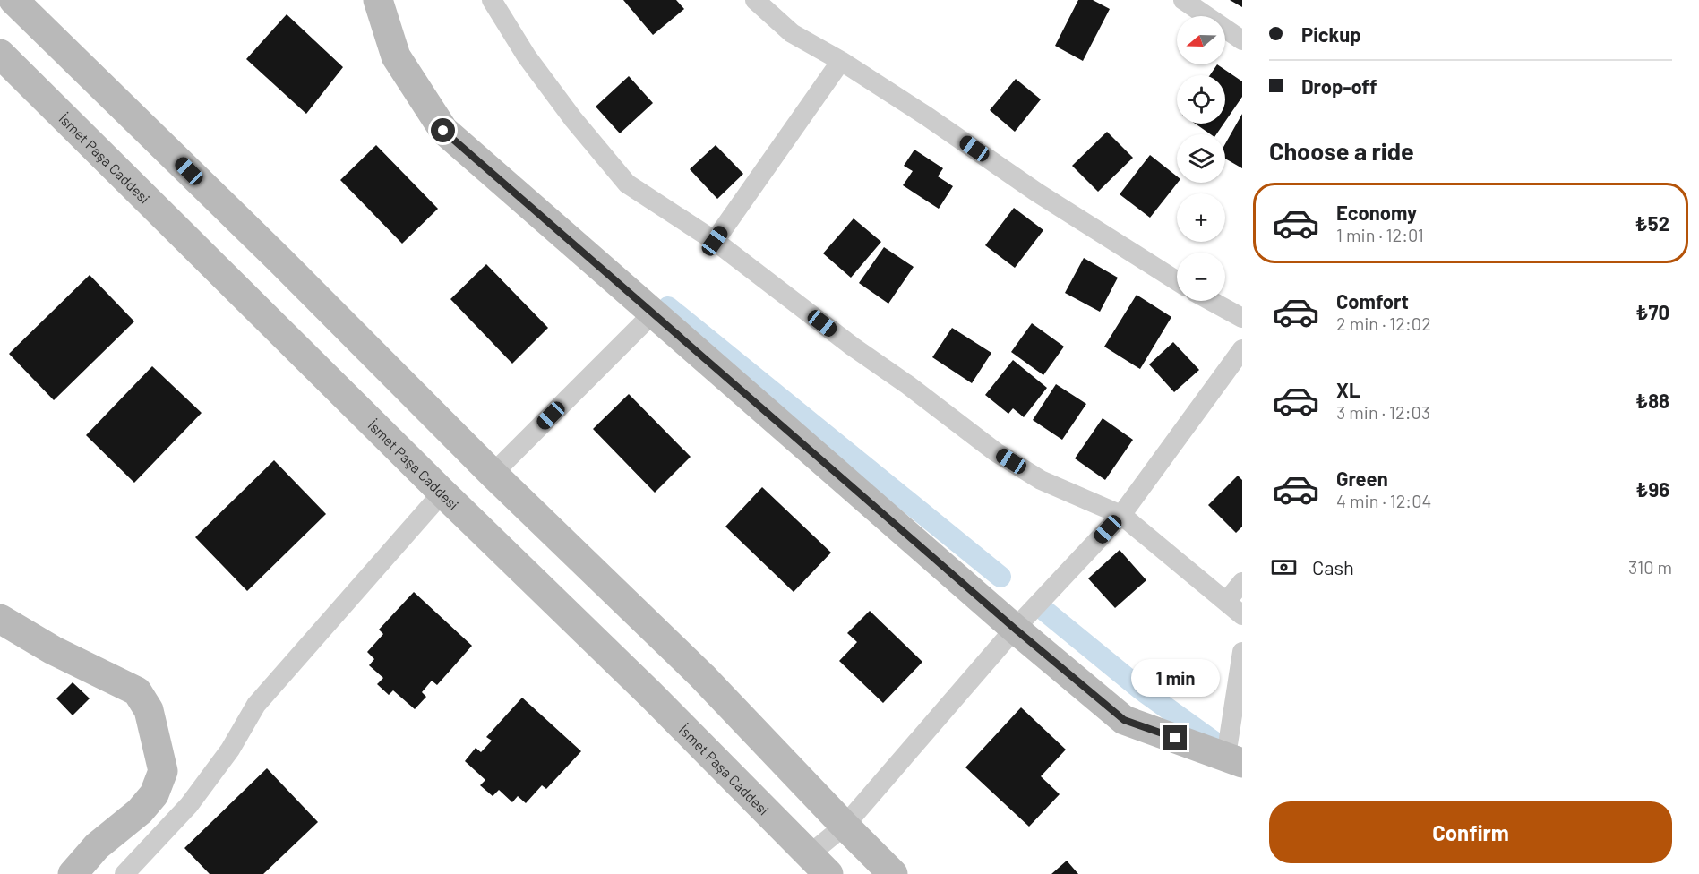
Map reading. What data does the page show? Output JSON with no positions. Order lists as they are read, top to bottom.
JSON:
{
  "streets": {
    "main road": ["İsmet Paşa Caddesi"]
  },
  "north": "left",
  "page": {
    "banner": ["Pickup", "Drop-off"],
    "map_buttons": ["+", "−"],
    "heading": "Choose a ride",
    "list": [
      {
        "name": "Economy",
        "note": "1 min · 12:01",
        "value": "₺52"
      },
      {
        "name": "Comfort",
        "note": "2 min · 12:02",
        "value": "₺70"
      },
      {
        "name": "XL",
        "note": "3 min · 12:03",
        "value": "₺88"
      },
      {
        "name": "Green",
        "note": "4 min · 12:04",
        "value": "₺96"
      }
    ],
    "pay": ["Cash", "310 m"],
    "bubble": "1 min",
    "buttons": "Confirm"
  }
}
